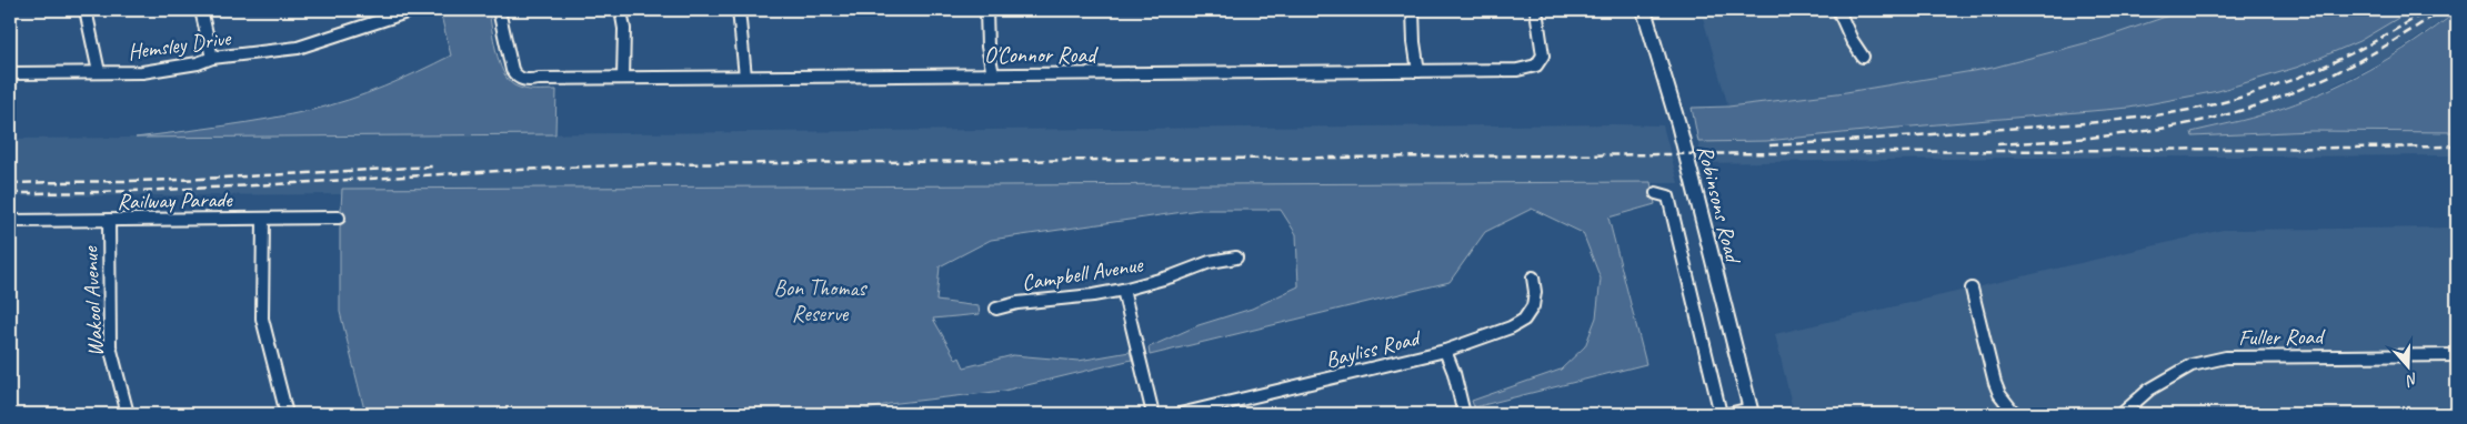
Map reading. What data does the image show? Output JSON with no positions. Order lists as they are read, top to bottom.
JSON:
{
  "streets": {
    "main road": ["Robinsons Road"],
    "street": [
      "Hemsley Drive",
      "O'Connor Road",
      "Railway Parade",
      "Campbell Avenue",
      "Wakool Avenue",
      "Fuller Road",
      "Bayliss Road"
    ]
  },
  "crossings": [
    ["Railway Parade", "Wakool Avenue"]
  ],
  "parks": ["Bon Thomas Reserve"],
  "north": "bottom"
}
